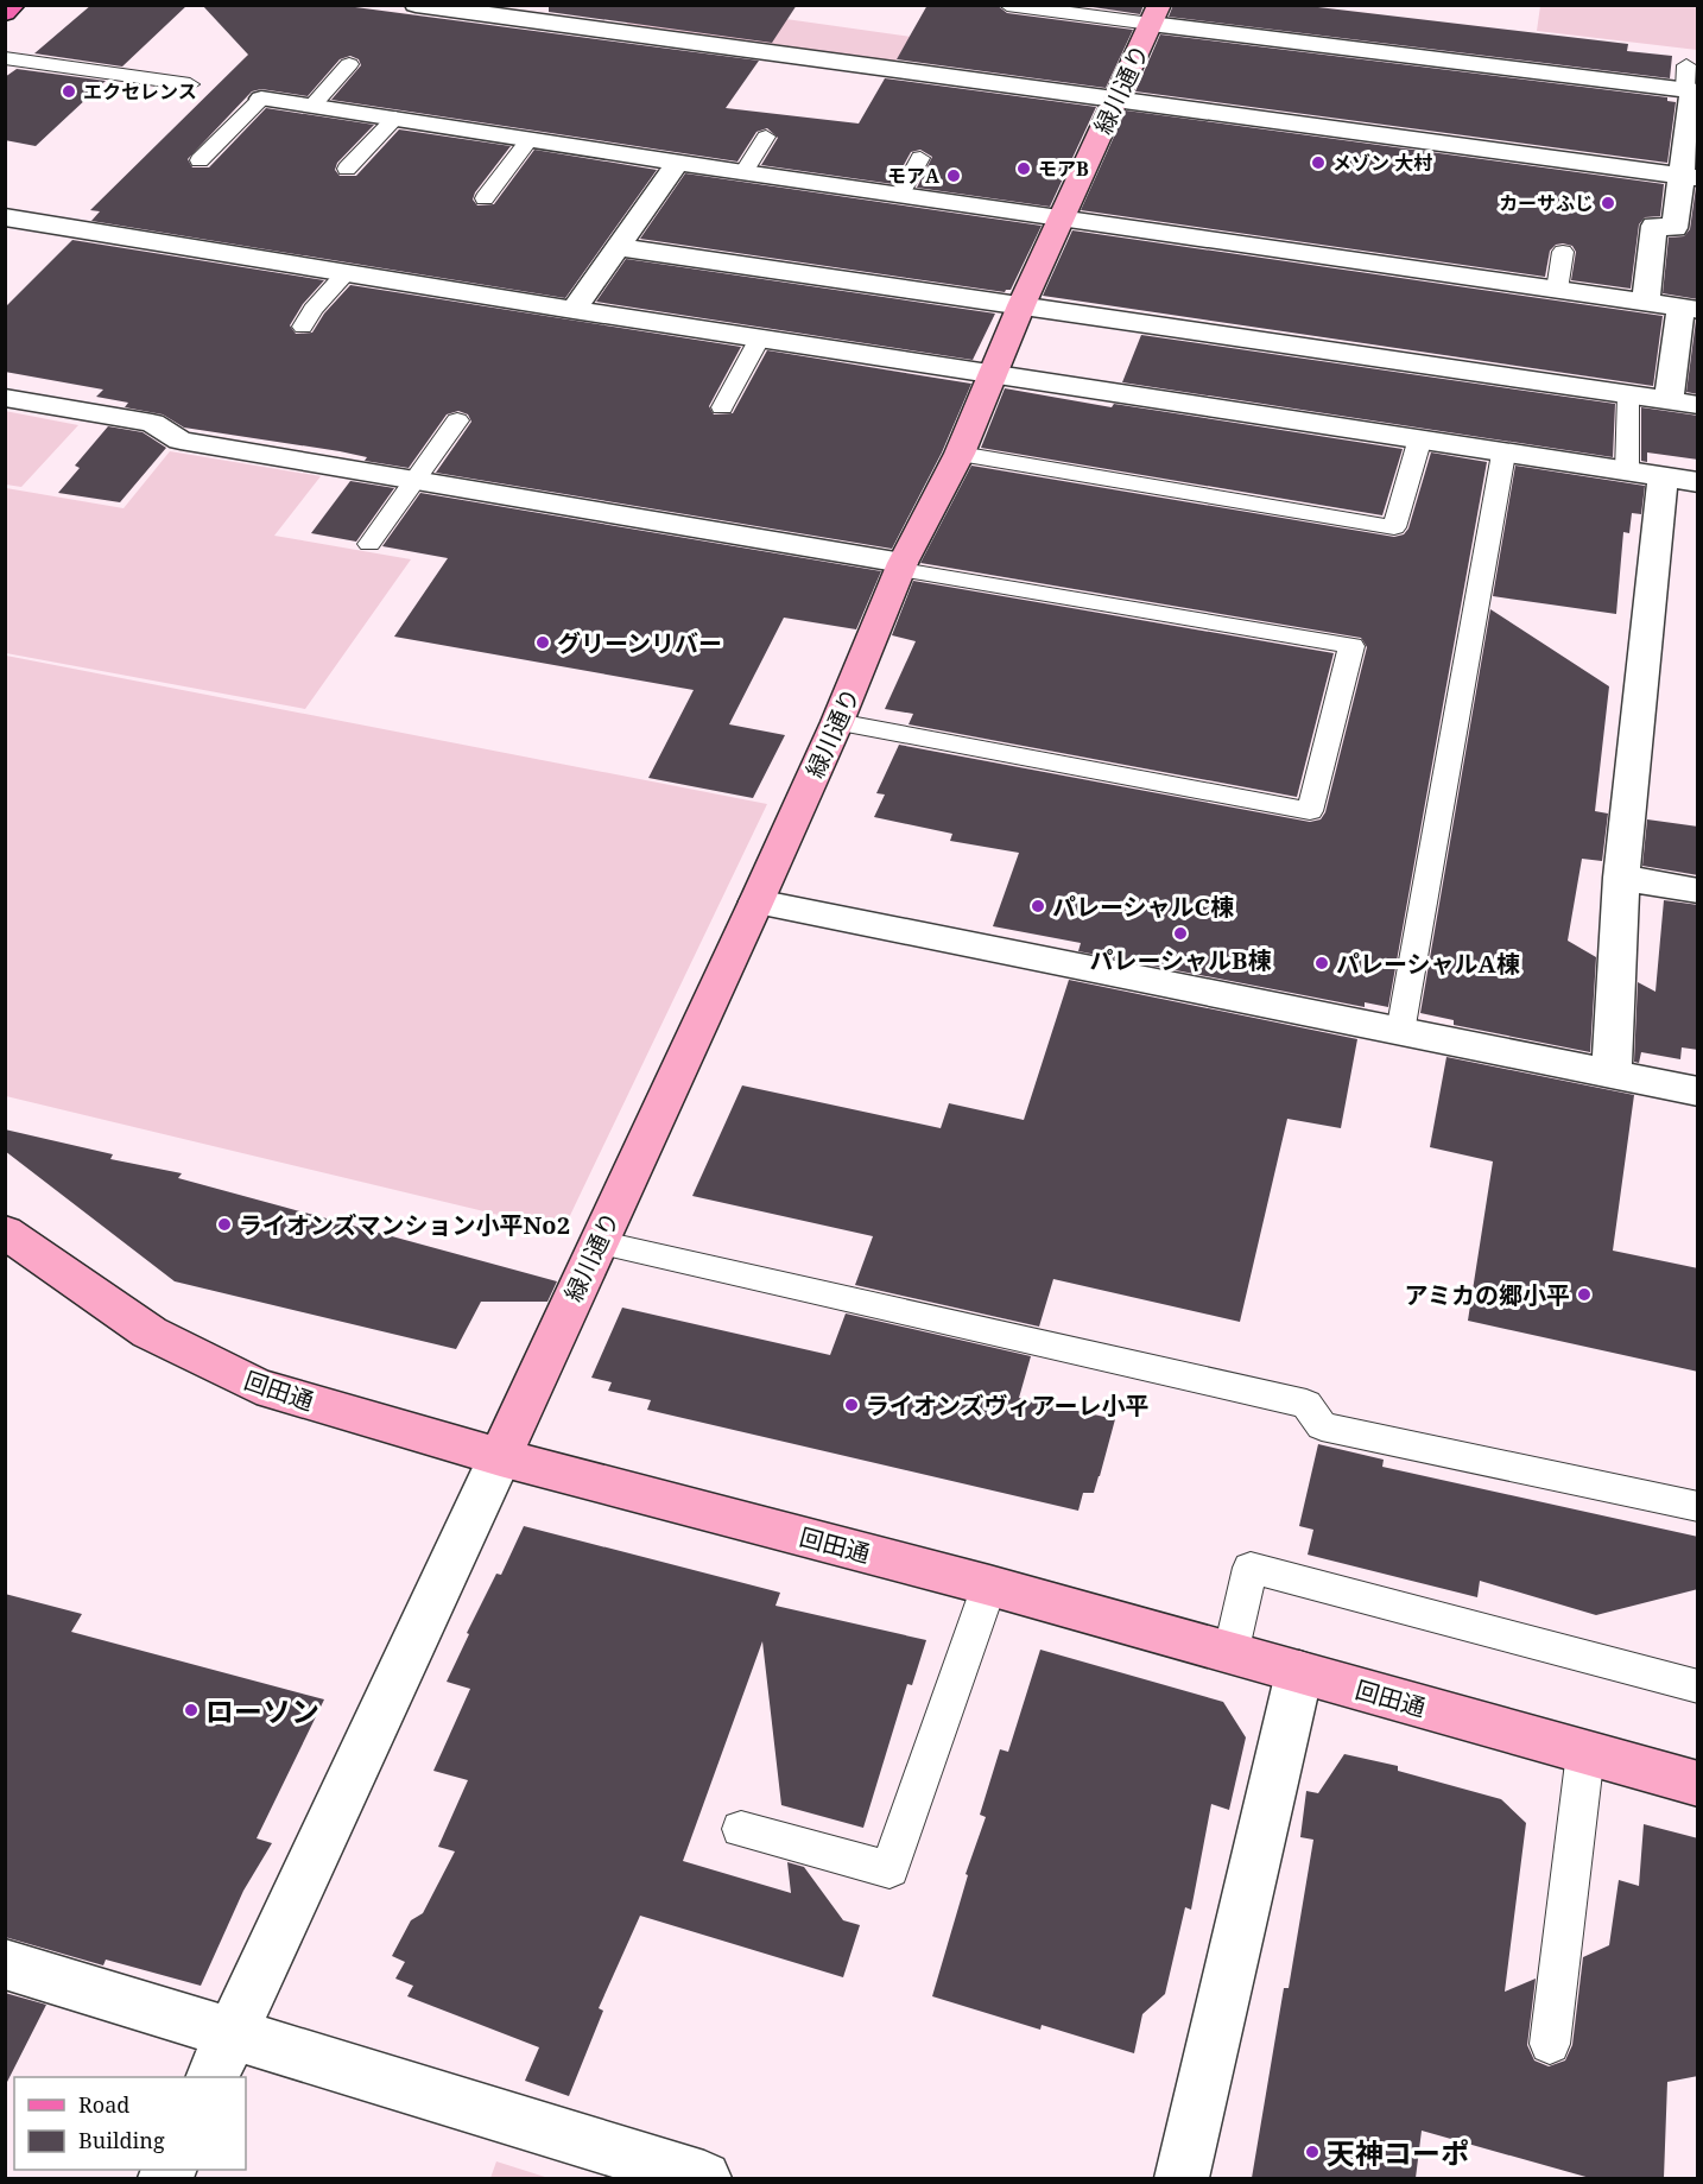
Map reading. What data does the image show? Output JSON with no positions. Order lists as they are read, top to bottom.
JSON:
{
  "streets": {
    "street": ["緑川通り", "回田通"]
  },
  "crossings": [
    ["緑川通り", "回田通"]
  ],
  "places": [
    "エクセレンス",
    "メゾン 大村",
    "モアB",
    "モアA",
    "カーサふじ",
    "グリーンリバー",
    "パレーシャルC棟",
    "パレーシャルB棟",
    "パレーシャルA棟",
    "ライオンズマンション小平No2",
    "アミカの郷小平",
    "ライオンズヴィアーレ小平",
    "ローソン",
    "天神コーポ"
  ],
  "legend": ["Road", "Building"]
}
